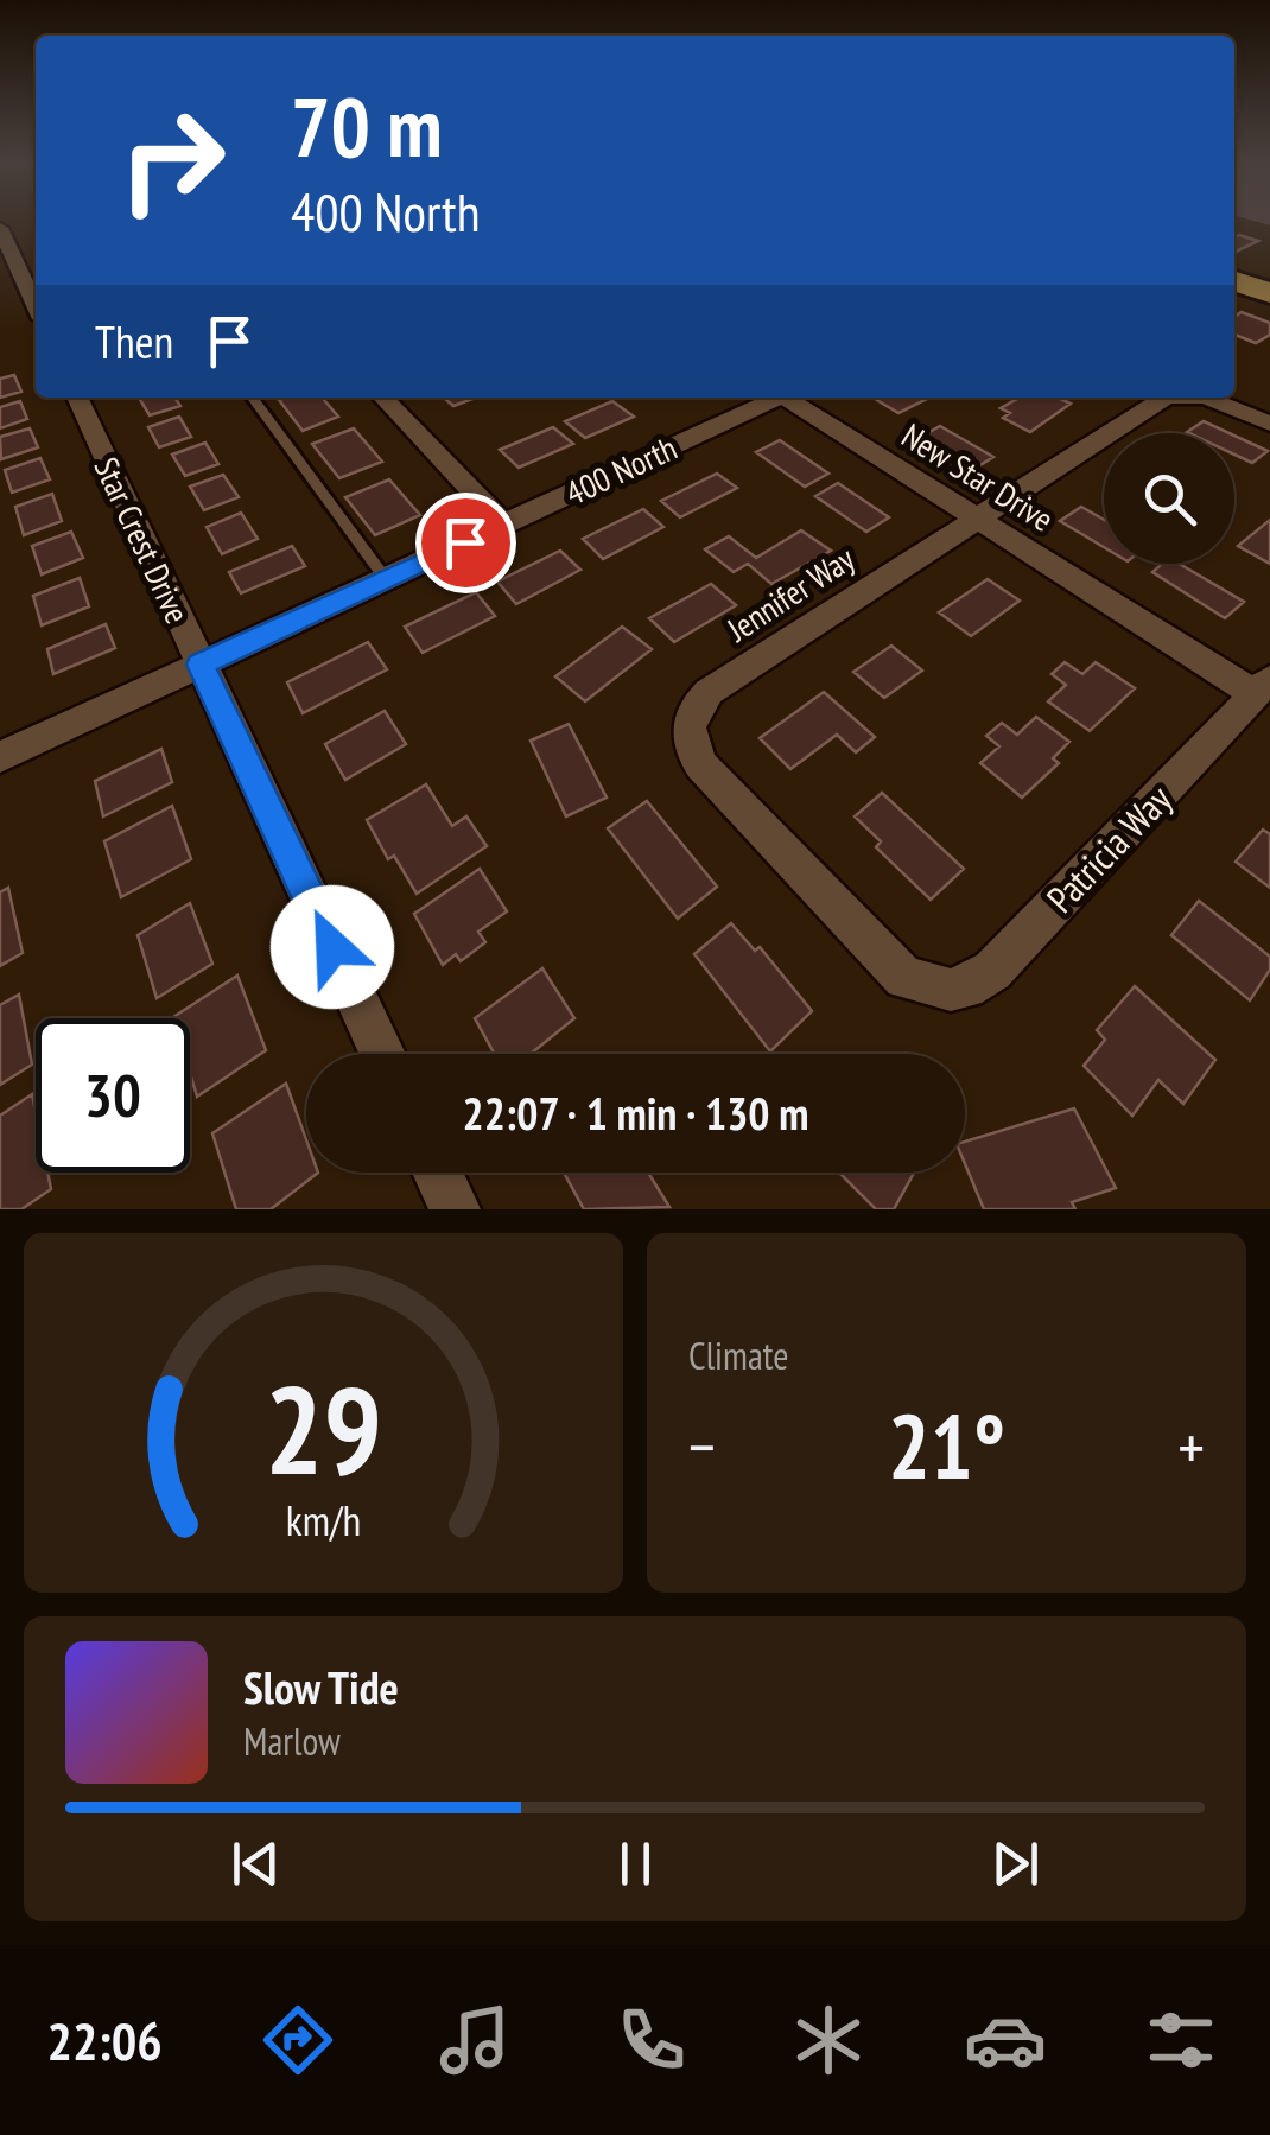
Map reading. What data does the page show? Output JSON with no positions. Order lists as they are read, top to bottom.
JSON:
{
  "streets": {
    "street": [
      "400 North",
      "New Star Drive",
      "Star Crest Drive",
      "Jennifer Way",
      "Patricia Way"
    ]
  },
  "crossings": [
    ["400 North", "Star Crest Drive"],
    ["New Star Drive", "Jennifer Way"],
    ["New Star Drive", "Patricia Way"],
    ["Jennifer Way", "Patricia Way"]
  ],
  "page": {
    "turn": ["70 m", "400 North"],
    "then": "Then",
    "limit": "30",
    "trip": "22:07 · 1 min · 130 m",
    "tile": "Climate",
    "heat": ["−", "21°", "+"],
    "song": ["Slow Tide", "Marlow"],
    "tabs": "22:06",
    "gauge": ["29", "km/h"]
  }
}
